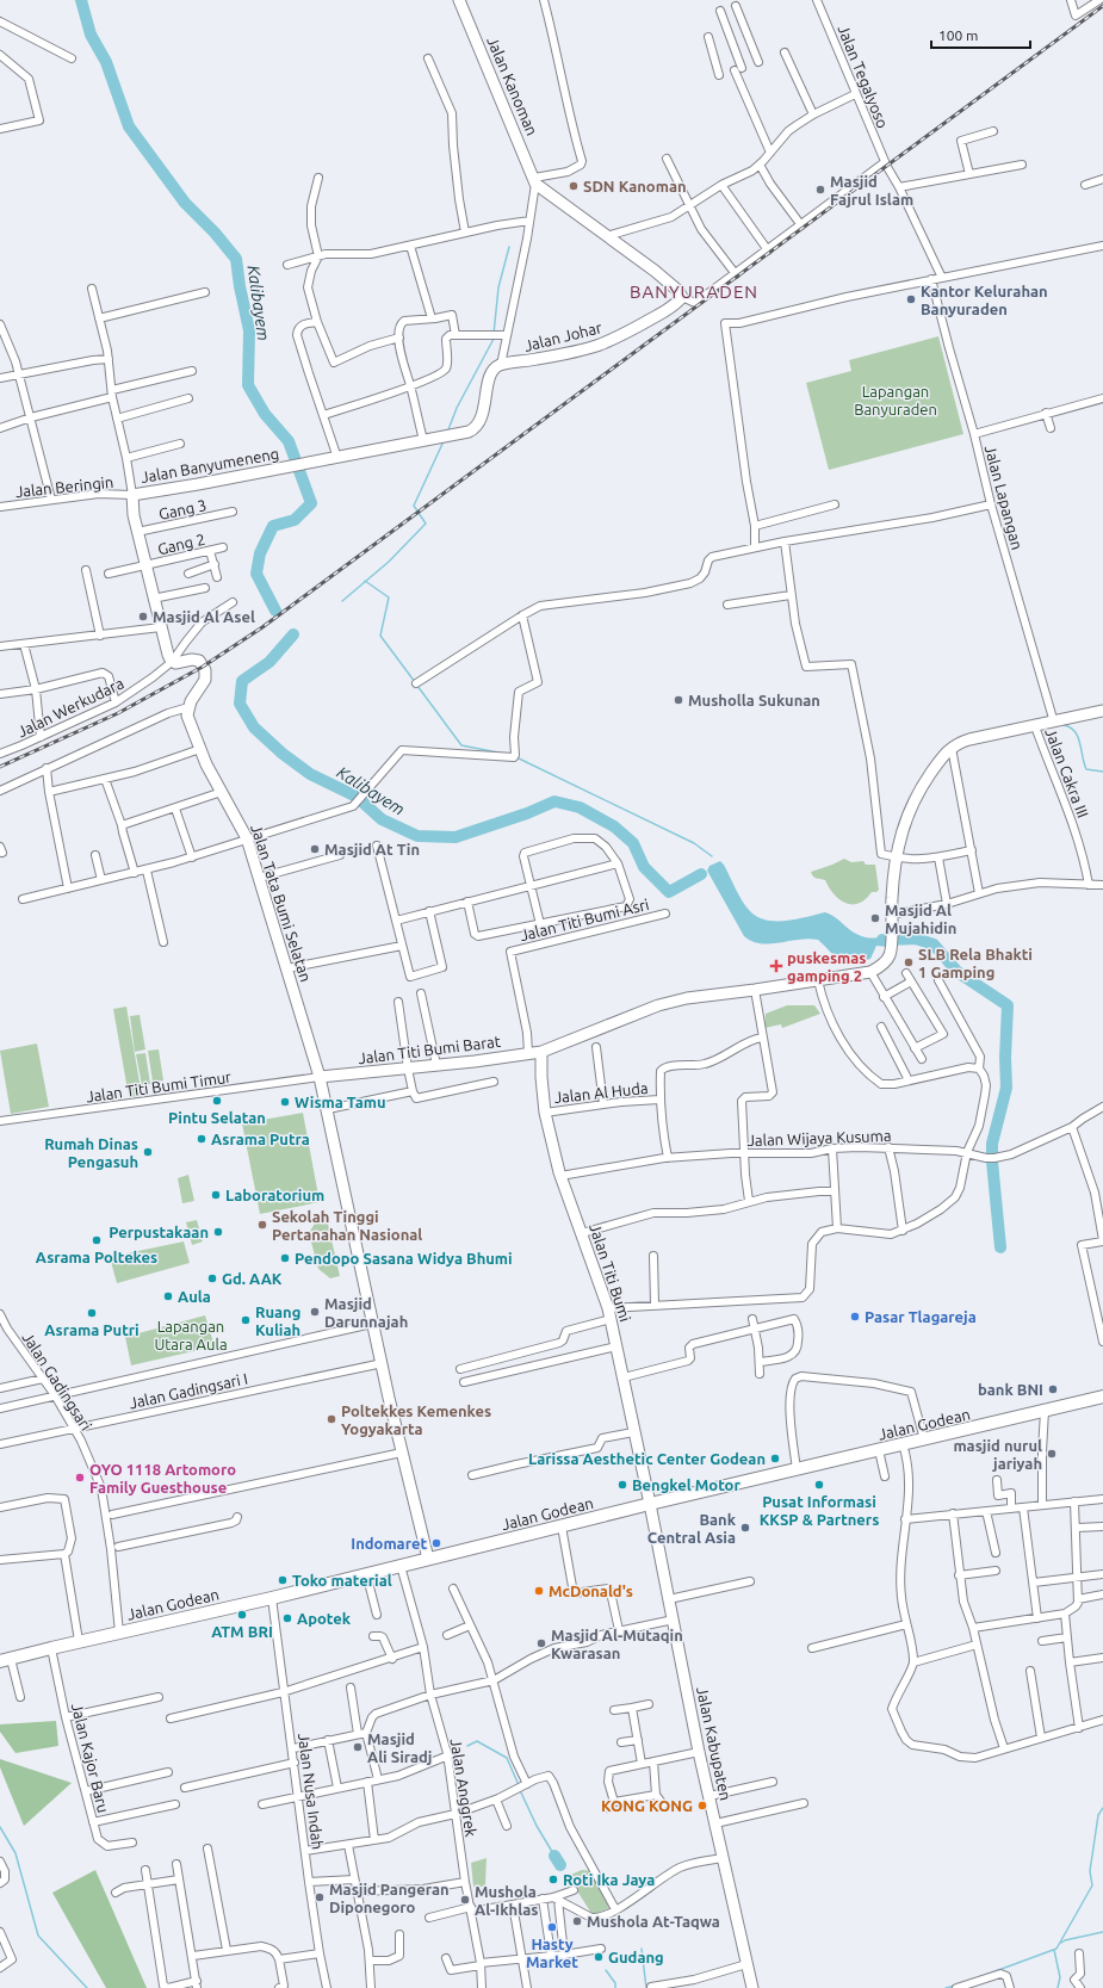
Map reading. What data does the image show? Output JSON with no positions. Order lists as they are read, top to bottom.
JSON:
{
  "streets": {
    "main road": ["Jalan Godean"],
    "street": [
      "Jalan Tegalyoso",
      "Jalan Kanoman",
      "Jalan Johar",
      "Jalan Banyumeneng",
      "Jalan Beringin",
      "Jalan Lapangan",
      "Gang 3",
      "Gang 2",
      "Jalan Werkudara",
      "Jalan Cakra III",
      "Jalan Tata Bumi Selatan",
      "Jalan Titi Bumi Asri",
      "Jalan Titi Bumi Barat",
      "Jalan Titi Bumi Timur",
      "Jalan Al Huda",
      "Jalan Wijaya Kusuma",
      "Jalan Titi Bumi",
      "Jalan Gadingsari",
      "Jalan Gadingsari I",
      "Jalan Kabupaten",
      "Jalan Kajor Baru",
      "Jalan Anggrek",
      "Jalan Nusa Indah"
    ]
  },
  "crossings": [
    ["Jalan Banyumeneng", "Jalan Beringin"],
    ["Jalan Banyumeneng", "Gang 3"],
    ["Jalan Banyumeneng", "Gang 2"],
    ["Jalan Banyumeneng", "Jalan Werkudara"],
    ["Jalan Tata Bumi Selatan", "Jalan Titi Bumi Barat"],
    ["Jalan Tata Bumi Selatan", "Jalan Titi Bumi Timur"],
    ["Jalan Tata Bumi Selatan", "Jalan Gadingsari I"],
    ["Jalan Tata Bumi Selatan", "Jalan Godean"],
    ["Jalan Titi Bumi Asri", "Jalan Titi Bumi Barat"],
    ["Jalan Titi Bumi Barat", "Jalan Titi Bumi Timur"],
    ["Jalan Titi Bumi Barat", "Jalan Titi Bumi"],
    ["Jalan Al Huda", "Jalan Titi Bumi"],
    ["Jalan Wijaya Kusuma", "Jalan Titi Bumi"],
    ["Jalan Titi Bumi", "Jalan Godean"],
    ["Jalan Titi Bumi", "Jalan Kabupaten"],
    ["Jalan Gadingsari", "Jalan Gadingsari I"],
    ["Jalan Gadingsari", "Jalan Godean"],
    ["Jalan Godean", "Jalan Kabupaten"],
    ["Jalan Godean", "Jalan Kajor Baru"],
    ["Jalan Godean", "Jalan Anggrek"],
    ["Jalan Godean", "Jalan Nusa Indah"]
  ],
  "districts": ["BANYURADEN"],
  "water": ["Kalibayem"],
  "parks": ["Lapangan Banyuraden", "Lapangan Utara Aula"],
  "places": {
    "other": [
      "SDN Kanoman",
      "Masjid Fajrul Islam",
      "Kantor Kelurahan Banyuraden",
      "Masjid Al Asel",
      "Musholla Sukunan",
      "Masjid At Tin",
      "Masjid Al Mujahidin",
      "SLB Rela Bhakti 1 Gamping",
      "Pintu Selatan",
      "Wisma Tamu",
      "Asrama Putra",
      "Rumah Dinas Pengasuh",
      "Laboratorium",
      "Sekolah Tinggi Pertanahan Nasional",
      "Perpustakaan",
      "Asrama Poltekes",
      "Pendopo Sasana Widya Bhumi",
      "Gd. AAK",
      "Aula",
      "Masjid Darunnajah",
      "Asrama Putri",
      "Pasar Tlagareja",
      "Ruang Kuliah",
      "bank BNI",
      "Poltekkes Kemenkes Yogyakarta",
      "masjid nurul jariyah",
      "Larissa Aesthetic Center Godean",
      "OYO 1118 Artomoro Family Guesthouse",
      "Bengkel Motor",
      "Pusat Informasi KKSP & Partners",
      "Bank Central Asia",
      "Indomaret",
      "Toko material",
      "McDonald's",
      "ATM BRI",
      "Apotek",
      "Masjid Al-Mutaqin Kwarasan",
      "Masjid Ali Siradj",
      "KONG KONG",
      "Roti Ika Jaya",
      "Masjid Pangeran Diponegoro",
      "Mushola Al-Ikhlas",
      "Mushola At-Taqwa",
      "Hasty Market",
      "Gudang"
    ],
    "health": ["puskesmas gamping 2"]
  },
  "scale_bar": "100 m"
}
